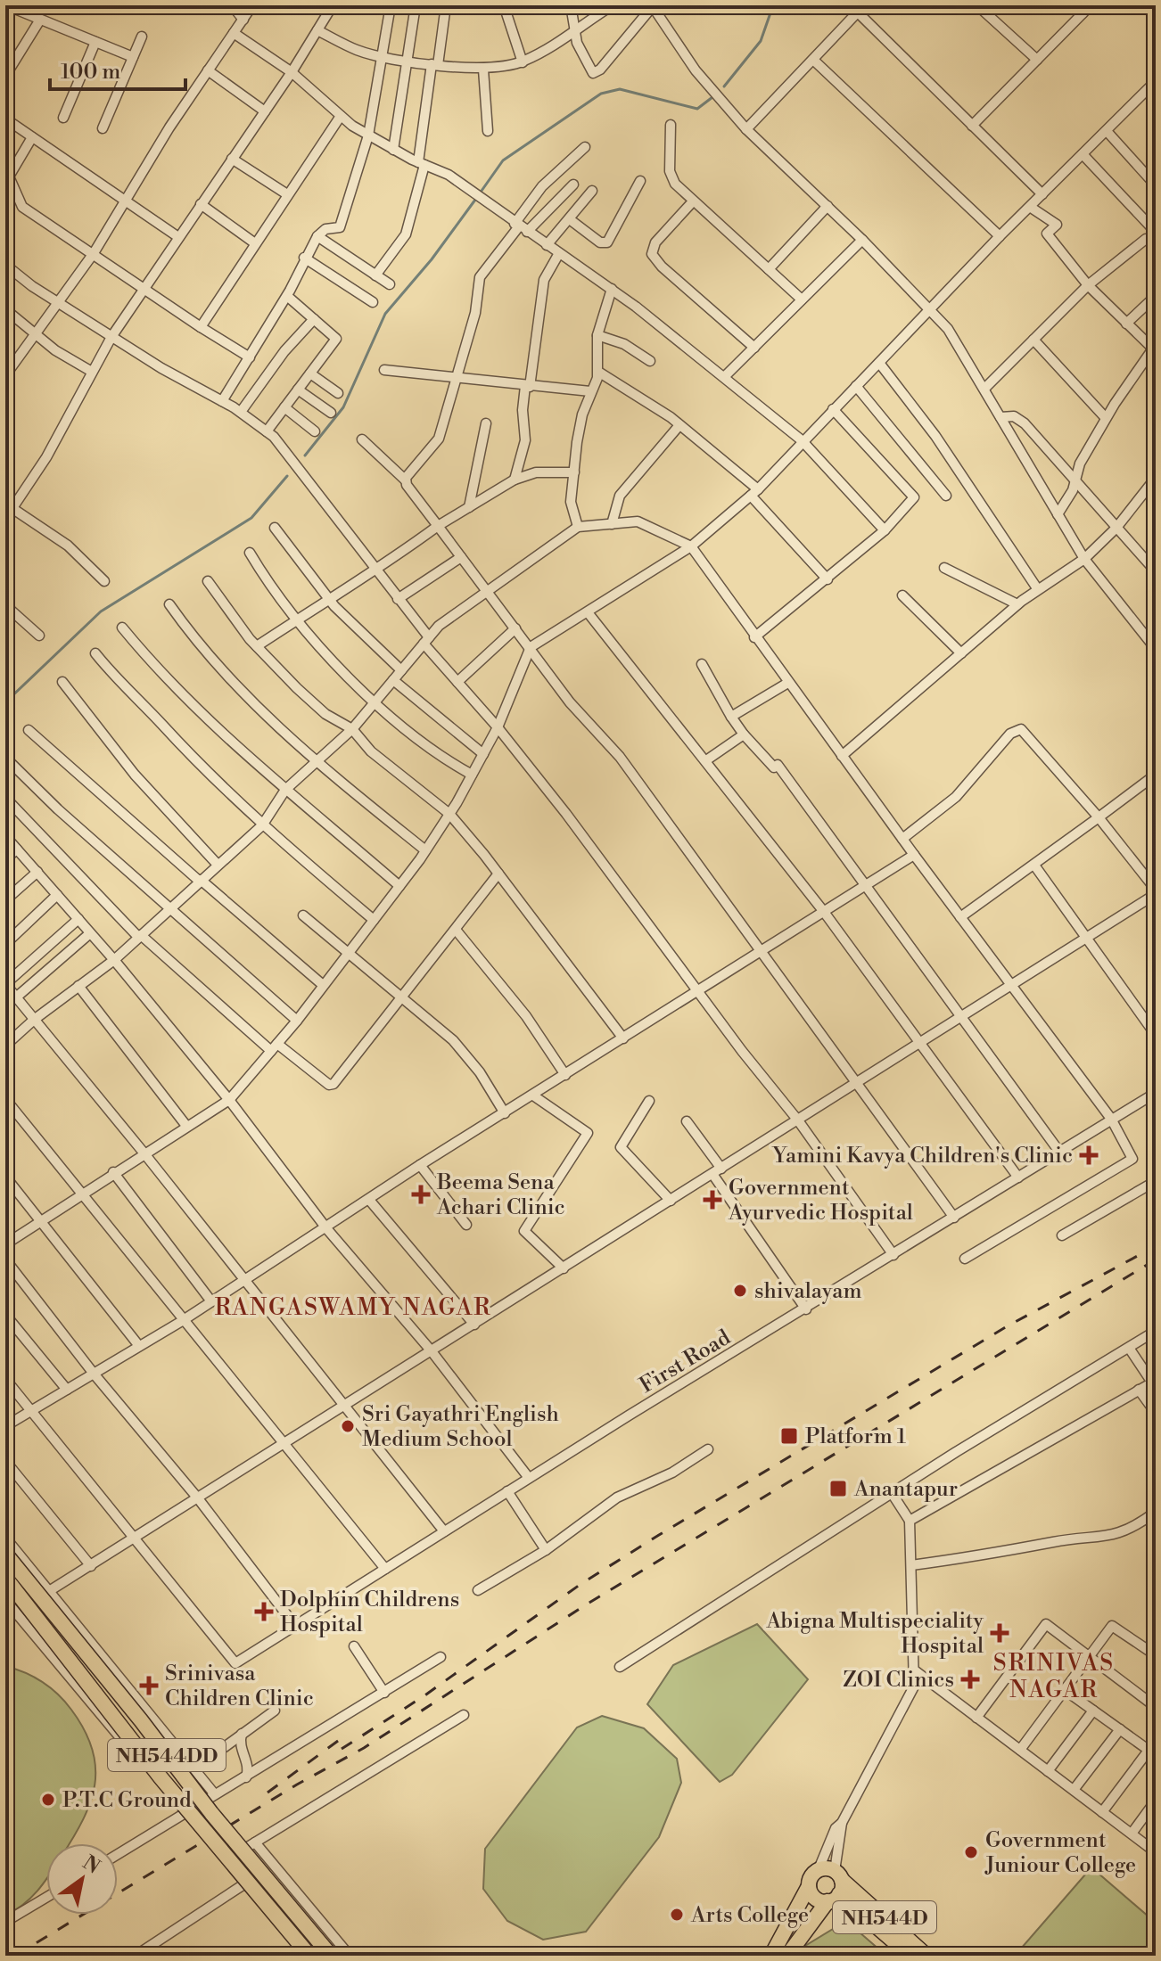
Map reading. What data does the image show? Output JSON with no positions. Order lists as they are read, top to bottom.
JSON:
{
  "streets": {
    "highway": ["NH544DD", "NH544D"],
    "street": ["First Road"]
  },
  "districts": ["RANGASWAMY NAGAR", "SRINIVAS NAGAR"],
  "places": {
    "health": [
      "Yamini Kavya Children's Clinic",
      "Beema Sena Achari Clinic",
      "Government Ayurvedic Hospital",
      "Dolphin Childrens Hospital",
      "Abigna Multispeciality Hospital",
      "ZOI Clinics",
      "Srinivasa Children Clinic"
    ],
    "other": [
      "shivalayam",
      "Sri Gayathri English Medium School",
      "P.T.C Ground",
      "Government Juniour College",
      "Arts College"
    ],
    "transit": ["Platform 1", "Anantapur"]
  },
  "scale_bar": "100 m",
  "north": "top right"
}
